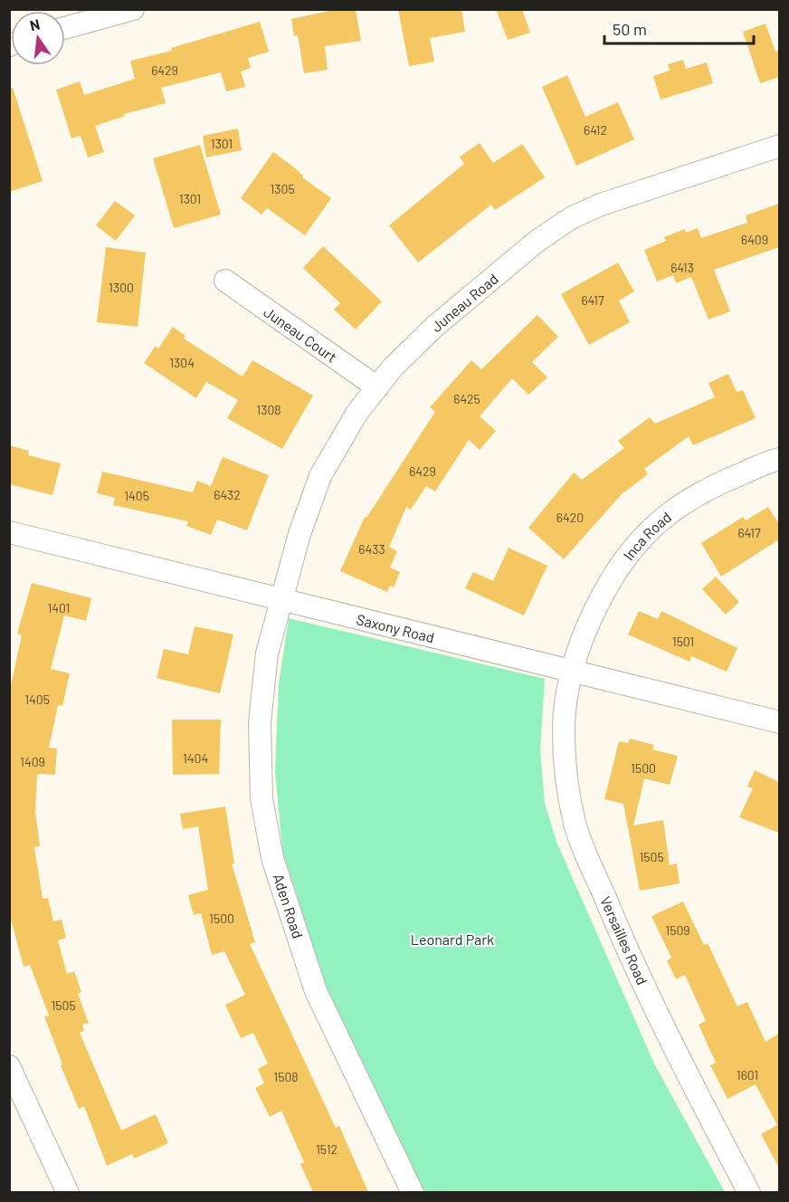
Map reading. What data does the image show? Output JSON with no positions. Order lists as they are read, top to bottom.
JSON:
{
  "streets": {
    "street": [
      "Juneau Road",
      "Juneau Court",
      "Inca Road",
      "Saxony Road",
      "Aden Road",
      "Versailles Road"
    ]
  },
  "crossings": [
    ["Juneau Road", "Juneau Court"],
    ["Juneau Road", "Saxony Road"],
    ["Juneau Road", "Aden Road"],
    ["Inca Road", "Saxony Road"],
    ["Inca Road", "Versailles Road"],
    ["Saxony Road", "Aden Road"],
    ["Saxony Road", "Versailles Road"]
  ],
  "parks": ["Leonard Park"],
  "house_numbers": [
    "6429",
    "6412",
    "1301",
    "1305",
    "1301",
    "6409",
    "6413",
    "1300",
    "6417",
    "1304",
    "6425",
    "1308",
    "6429",
    "6432",
    "1405",
    "6420",
    "6417",
    "6433",
    "1401",
    "1501",
    "1405",
    "1404",
    "1409",
    "1500",
    "1505",
    "1500",
    "1509",
    "1505",
    "1601",
    "1508",
    "1512"
  ],
  "scale_bar": "50 m",
  "north": "top"
}
